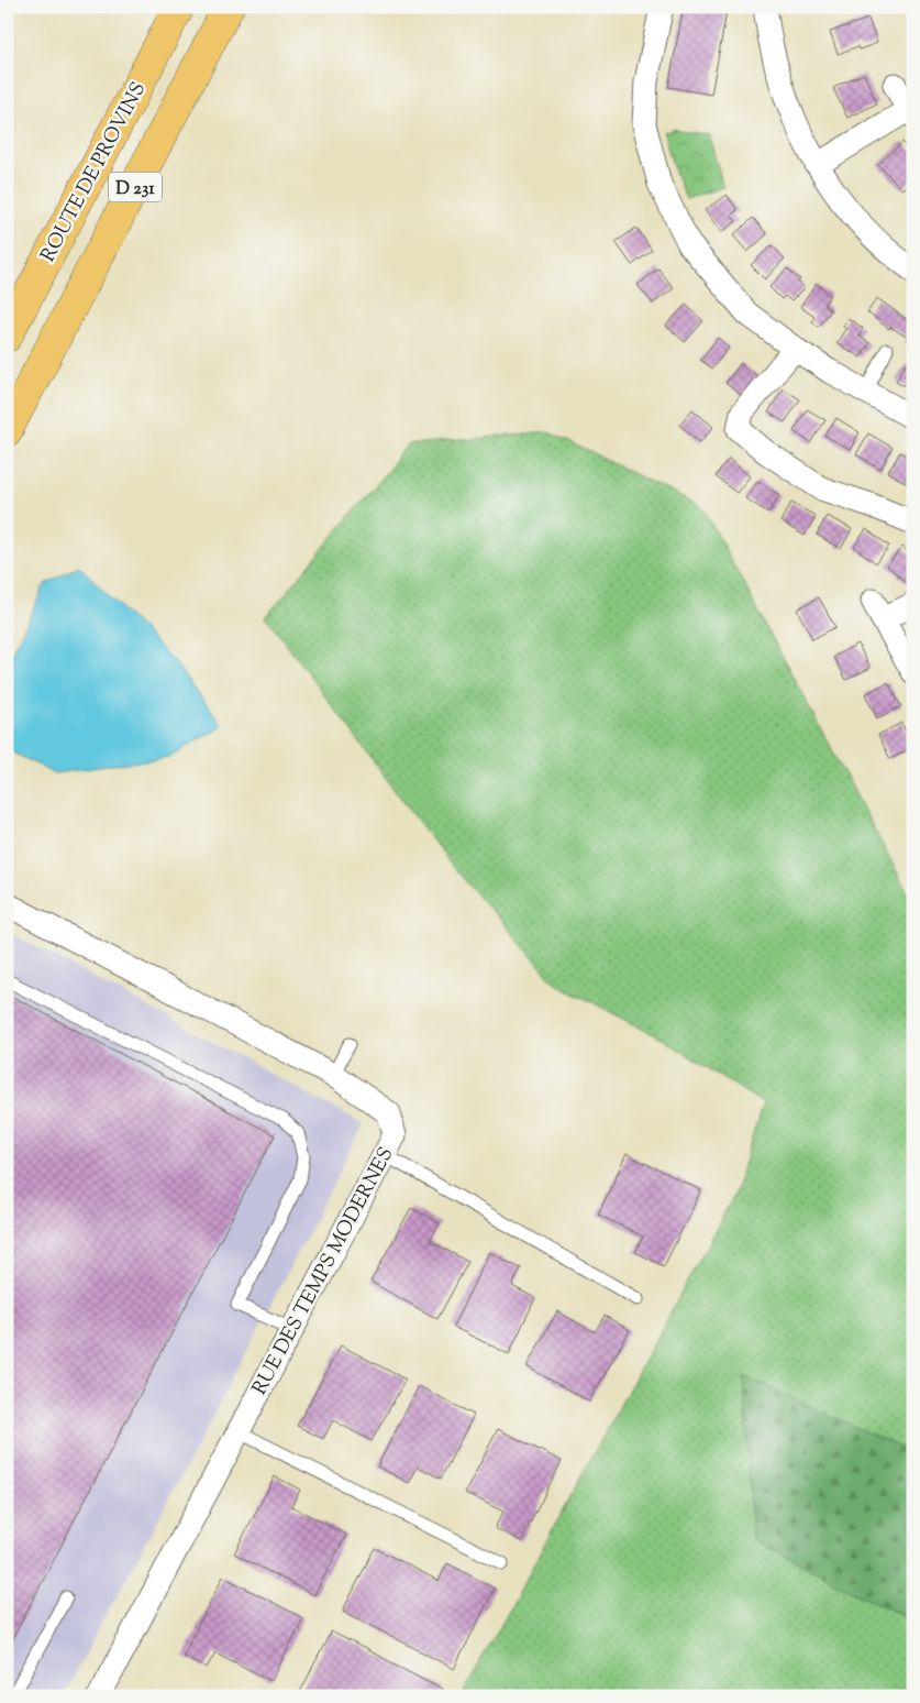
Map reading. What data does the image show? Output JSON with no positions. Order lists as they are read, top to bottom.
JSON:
{
  "streets": {
    "main road": ["ROUTE DE PROVINS", "D 231"],
    "street": ["RUE DES TEMPS MODERNES"]
  }
}
